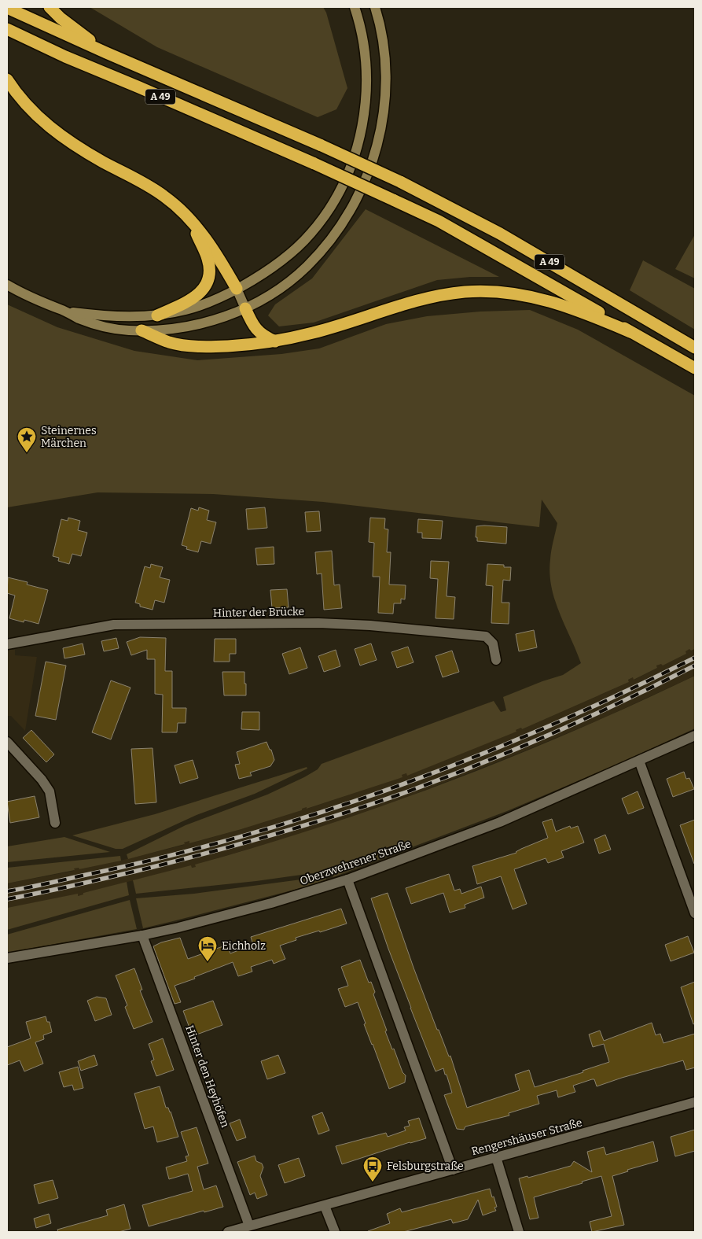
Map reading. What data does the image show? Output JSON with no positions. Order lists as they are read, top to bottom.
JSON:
{
  "streets": {
    "highway": ["A 49"],
    "street": [
      "Hinter der Brücke",
      "Oberzwehrener Straße",
      "Hinter den Heyhöfen",
      "Rengershäuser Straße"
    ]
  },
  "crossings": [
    ["Oberzwehrener Straße", "Hinter den Heyhöfen"],
    ["Hinter den Heyhöfen", "Rengershäuser Straße"]
  ],
  "places": {
    "place": ["Steinernes Märchen"],
    "hotel": ["Eichholz"],
    "bus stop": ["Felsburgstraße"]
  }
}
